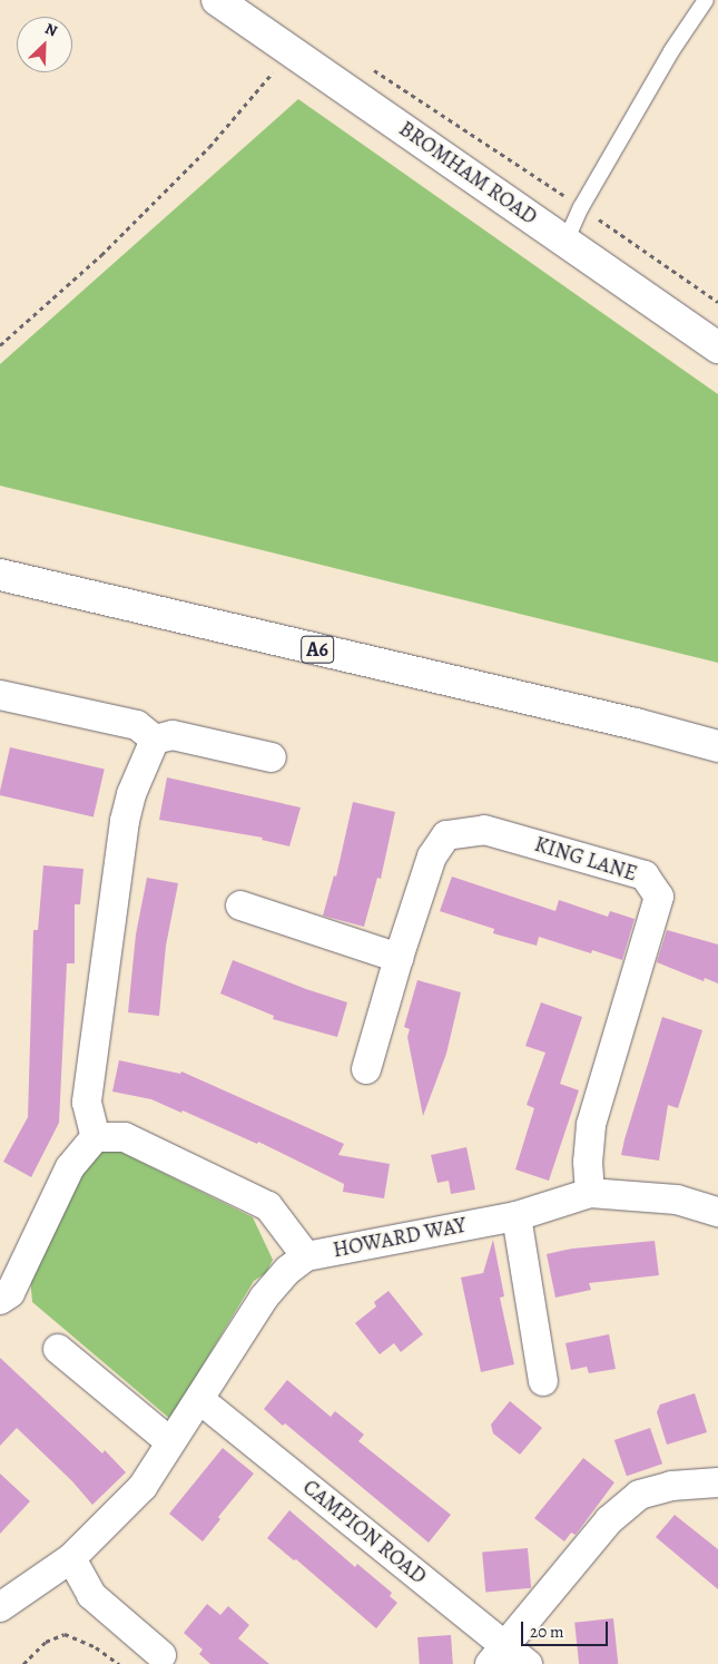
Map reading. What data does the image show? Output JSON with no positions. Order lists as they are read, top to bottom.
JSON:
{
  "streets": {
    "main road": ["BROMHAM ROAD", "A6"],
    "street": ["KING LANE", "HOWARD WAY", "CAMPION ROAD"]
  },
  "crossings": [
    ["KING LANE", "HOWARD WAY"],
    ["HOWARD WAY", "CAMPION ROAD"]
  ],
  "scale_bar": "20 m",
  "north": "top right"
}
